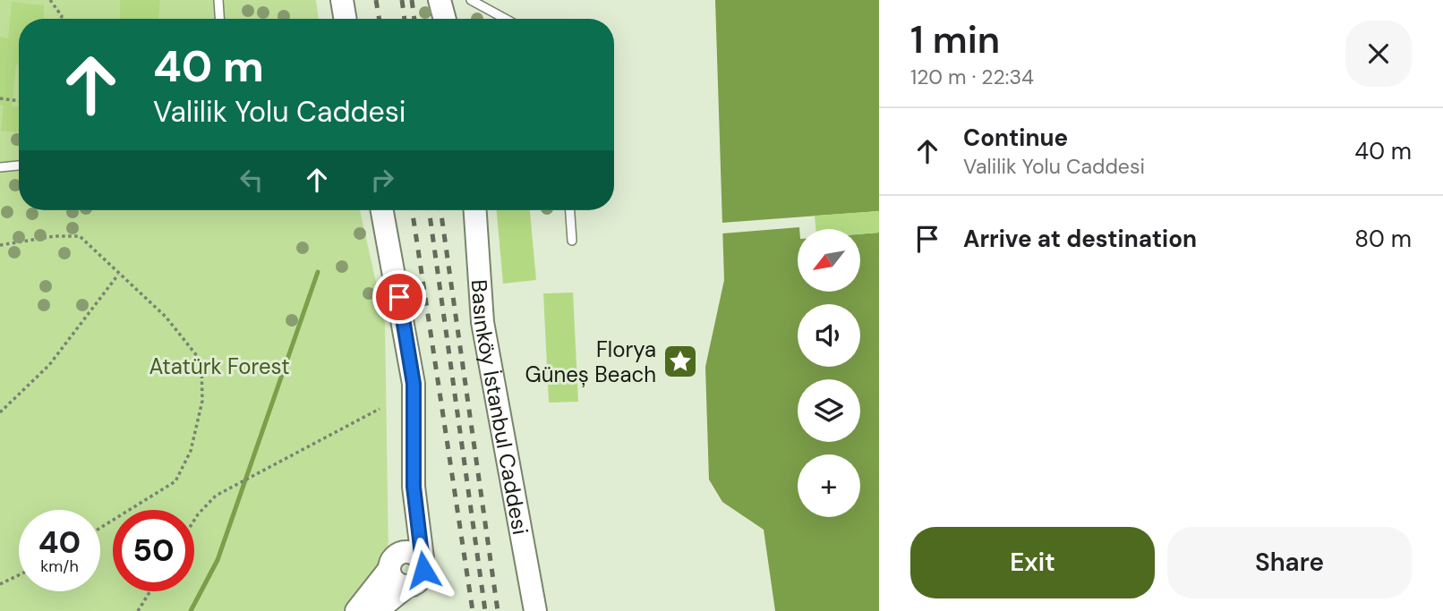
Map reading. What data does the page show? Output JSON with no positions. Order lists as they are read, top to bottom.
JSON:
{
  "streets": {
    "main road": ["Basınköy İstanbul Caddesi"]
  },
  "parks": ["Atatürk Forest"],
  "places": {
    "place": ["Florya Güneș Beach"]
  },
  "north": "bottom left",
  "page": {
    "heading": ["1 min", "120 m · 22:34"],
    "turn": ["40 m", "Valilik Yolu Caddesi"],
    "list": [
      {
        "name": "Continue",
        "note": "Valilik Yolu Caddesi",
        "value": "40 m"
      },
      {
        "name": "Arrive at destination",
        "value": "80 m"
      }
    ],
    "map_buttons": "+",
    "speed": "40 km/h",
    "limit": "50",
    "buttons": ["Exit", "Share"]
  }
}
